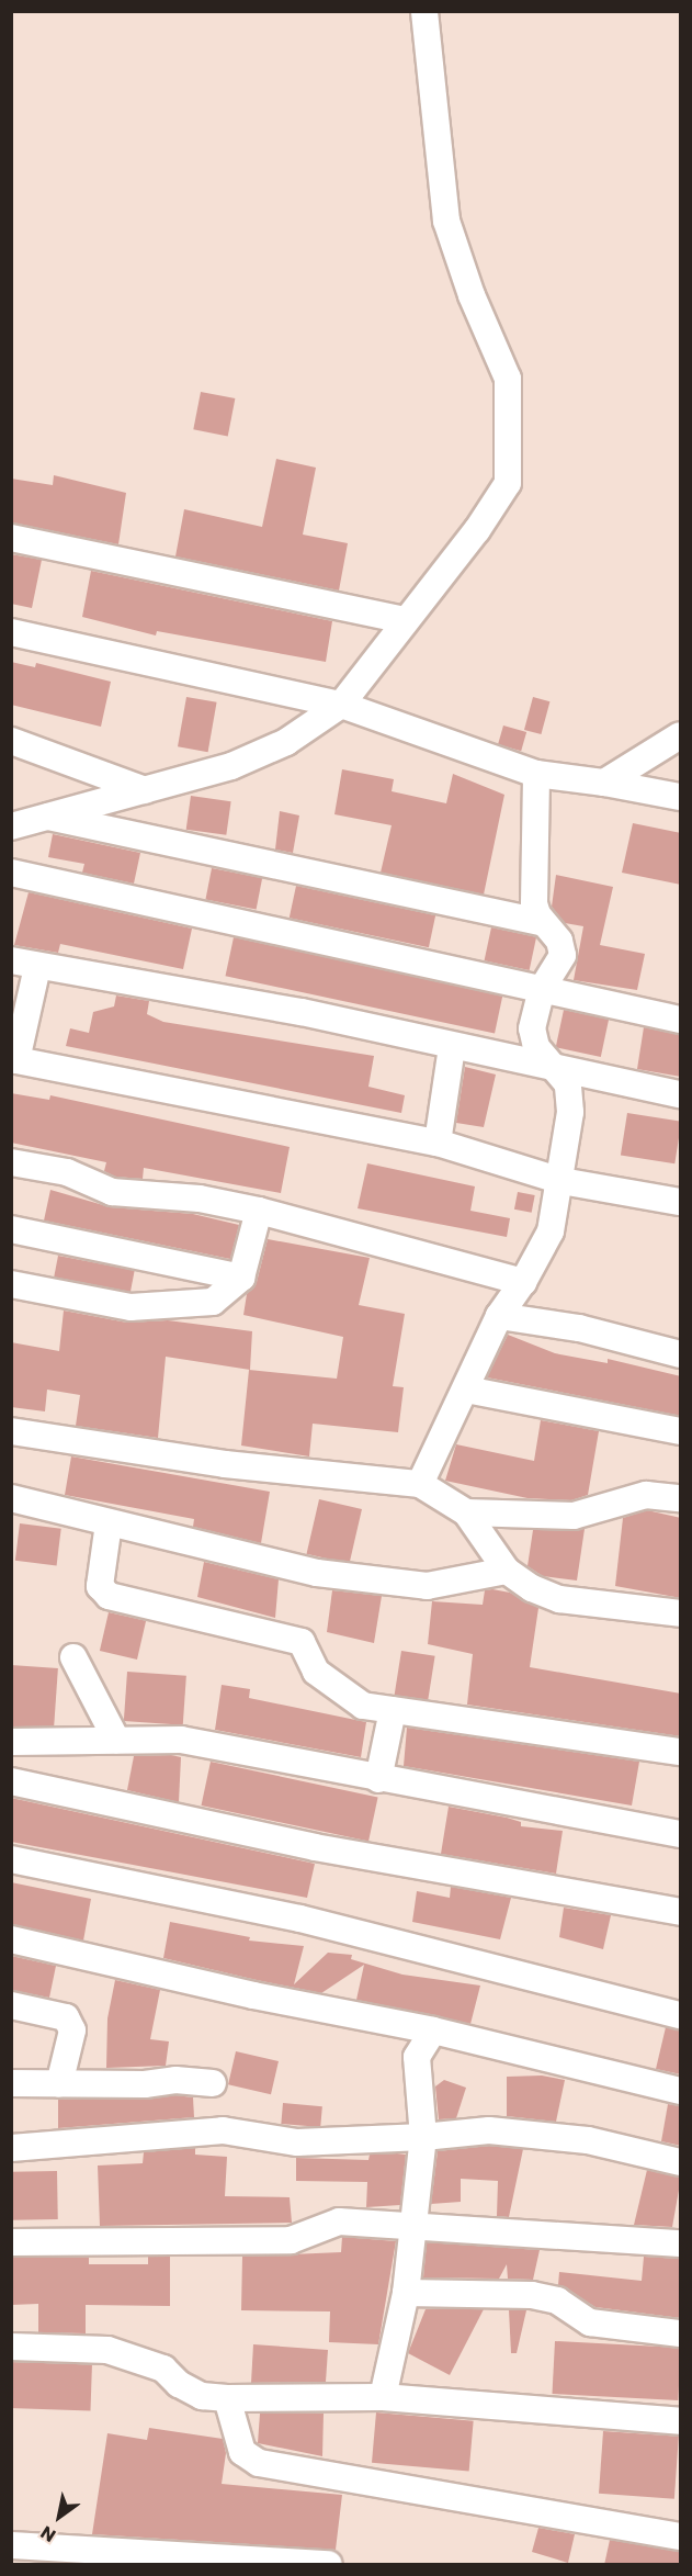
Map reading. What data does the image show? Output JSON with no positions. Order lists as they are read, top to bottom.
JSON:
{
  "north": "bottom left"
}
